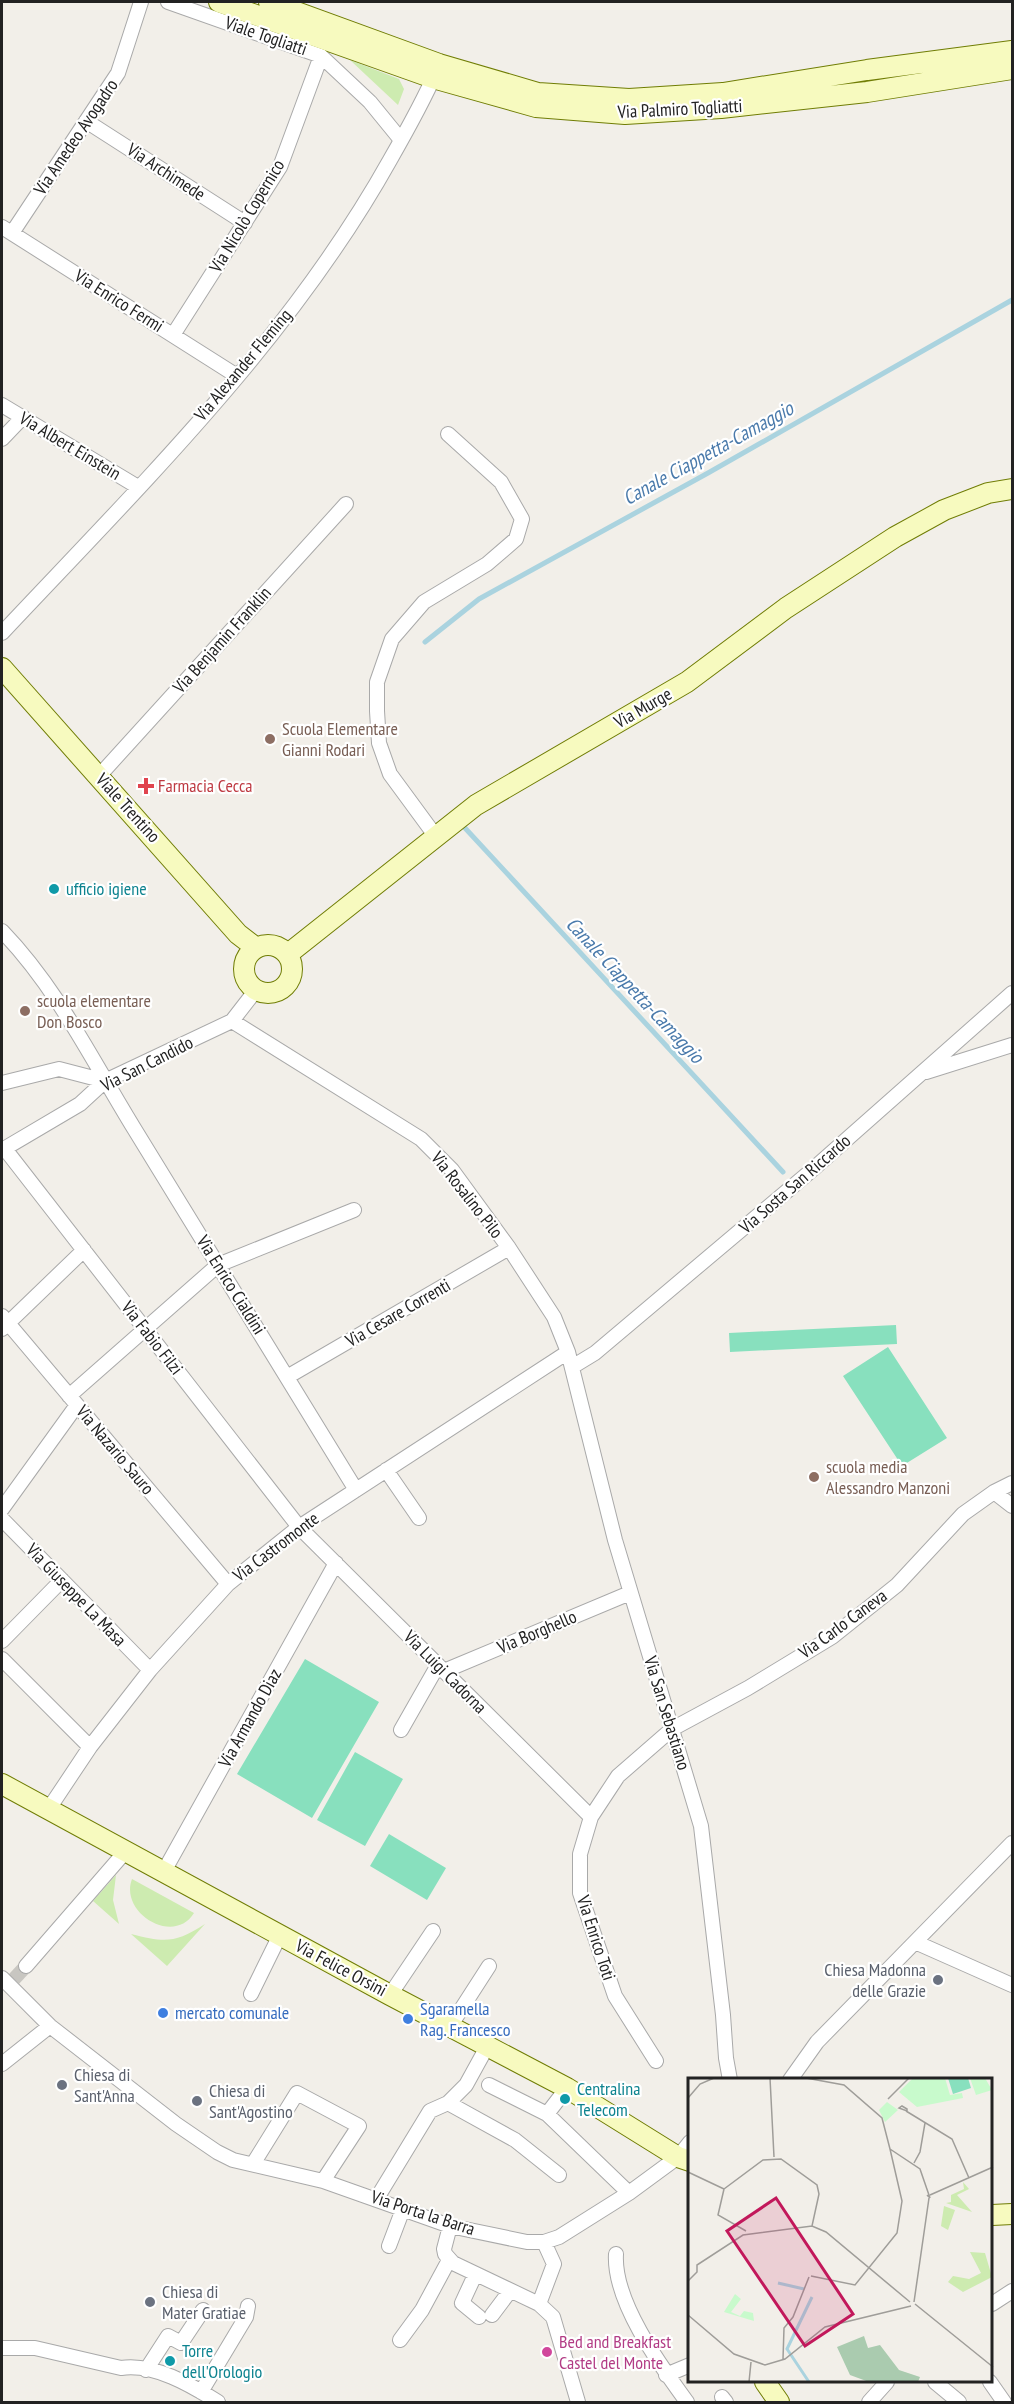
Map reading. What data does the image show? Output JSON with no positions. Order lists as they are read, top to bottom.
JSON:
{
  "streets": {
    "street": [
      "Viale Togliatti",
      "Via Palmiro Togliatti",
      "Via Amedeo Avogadro",
      "Via Archimede",
      "Via Nicolò Copernico",
      "Via Enrico Fermi",
      "Via Alexander Fleming",
      "Via Albert Einstein",
      "Via Benjamin Franklin",
      "Via Murge",
      "Viale Trentino",
      "Via San Candido",
      "Via Sosta San Riccardo",
      "Via Rosalino Pilo",
      "Via Enrico Cialdini",
      "Via Cesare Correnti",
      "Via Fabio Filzi",
      "Via Nazario Sauro",
      "Via Castromonte",
      "Via Giuseppe La Masa",
      "Via Carlo Caneva",
      "Via Borghello",
      "Via Luigi Cadorna",
      "Via San Sebastiano",
      "Via Armando Diaz",
      "Via Enrico Toti",
      "Via Felice Orsini",
      "Via Porta la Barra"
    ]
  },
  "crossings": [
    ["Viale Togliatti", "Via Nicolò Copernico"],
    ["Viale Togliatti", "Via Alexander Fleming"],
    ["Via Palmiro Togliatti", "Via Alexander Fleming"],
    ["Via Amedeo Avogadro", "Via Archimede"],
    ["Via Amedeo Avogadro", "Via Enrico Fermi"],
    ["Via Archimede", "Via Nicolò Copernico"],
    ["Via Nicolò Copernico", "Via Enrico Fermi"],
    ["Via Enrico Fermi", "Via Alexander Fleming"],
    ["Via Alexander Fleming", "Via Albert Einstein"],
    ["Via Benjamin Franklin", "Viale Trentino"],
    ["Via Murge", "Viale Trentino"],
    ["Via Murge", "Via San Candido"],
    ["Viale Trentino", "Via San Candido"],
    ["Via San Candido", "Via Rosalino Pilo"],
    ["Via San Candido", "Via Enrico Cialdini"],
    ["Via San Candido", "Via Fabio Filzi"],
    ["Via Sosta San Riccardo", "Via San Sebastiano"],
    ["Via Rosalino Pilo", "Via Cesare Correnti"],
    ["Via Rosalino Pilo", "Via Castromonte"],
    ["Via Rosalino Pilo", "Via San Sebastiano"],
    ["Via Enrico Cialdini", "Via Cesare Correnti"],
    ["Via Enrico Cialdini", "Via Castromonte"],
    ["Via Fabio Filzi", "Via Castromonte"],
    ["Via Fabio Filzi", "Via Luigi Cadorna"],
    ["Via Nazario Sauro", "Via Castromonte"],
    ["Via Castromonte", "Via Giuseppe La Masa"],
    ["Via Castromonte", "Via Luigi Cadorna"],
    ["Via Castromonte", "Via San Sebastiano"],
    ["Via Castromonte", "Via Felice Orsini"],
    ["Via Carlo Caneva", "Via San Sebastiano"],
    ["Via Carlo Caneva", "Via Enrico Toti"],
    ["Via Borghello", "Via Luigi Cadorna"],
    ["Via Borghello", "Via San Sebastiano"],
    ["Via Luigi Cadorna", "Via Armando Diaz"],
    ["Via Luigi Cadorna", "Via Enrico Toti"],
    ["Via San Sebastiano", "Via Enrico Toti"],
    ["Via Armando Diaz", "Via Felice Orsini"],
    ["Via Felice Orsini", "Via Porta la Barra"]
  ],
  "water": ["Canale Ciappetta-Camaggio"],
  "places": {
    "other": [
      "Scuola Elementare Gianni Rodari",
      "ufficio igiene",
      "scuola elementare Don Bosco",
      "scuola media Alessandro Manzoni",
      "Chiesa Madonna delle Grazie",
      "mercato comunale",
      "Sgaramella Rag. Francesco",
      "Chiesa di Sant'Anna",
      "Centralina Telecom",
      "Chiesa di Sant'Agostino",
      "Chiesa di Mater Gratiae",
      "Bed and Breakfast Castel del Monte",
      "Torre dell'Orologio"
    ],
    "health": ["Farmacia Cecca"]
  }
}
